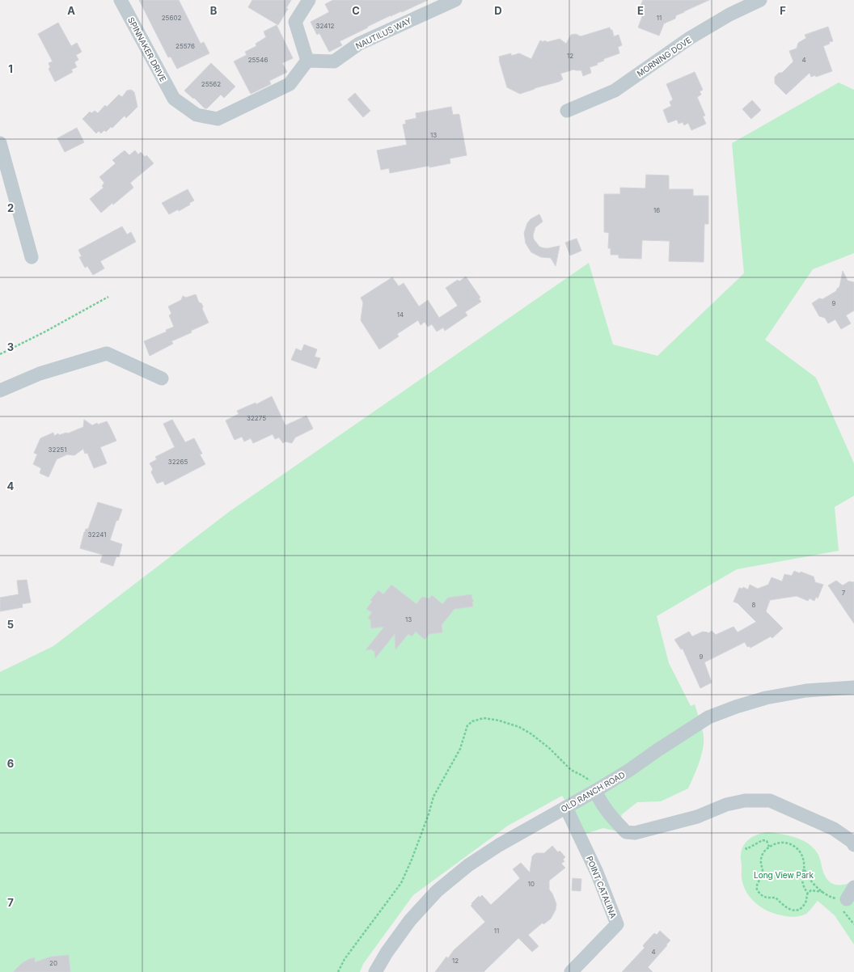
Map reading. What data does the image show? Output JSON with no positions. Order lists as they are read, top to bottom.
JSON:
{
  "streets": {
    "street": [
      "NAUTILUS WAY",
      "SPINNAKER DRIVE",
      "MORNING DOVE",
      "OLD RANCH ROAD",
      "POINT CATALINA"
    ]
  },
  "crossings": [
    ["NAUTILUS WAY", "SPINNAKER DRIVE"],
    ["OLD RANCH ROAD", "POINT CATALINA"]
  ],
  "parks": ["Long View Park"],
  "house_numbers": [
    "25602",
    "11",
    "32412",
    "25576",
    "12",
    "25546",
    "4",
    "25562",
    "13",
    "16",
    "9",
    "14",
    "32275",
    "32251",
    "32265",
    "32241",
    "7",
    "8",
    "13",
    "9",
    "10",
    "11",
    "4",
    "12",
    "20"
  ],
  "grid": {
    "columns": [
      "A",
      "B",
      "C",
      "D",
      "E",
      "F"
    ],
    "rows": [
      "1",
      "2",
      "3",
      "4",
      "5",
      "6",
      "7"
    ]
  }
}
